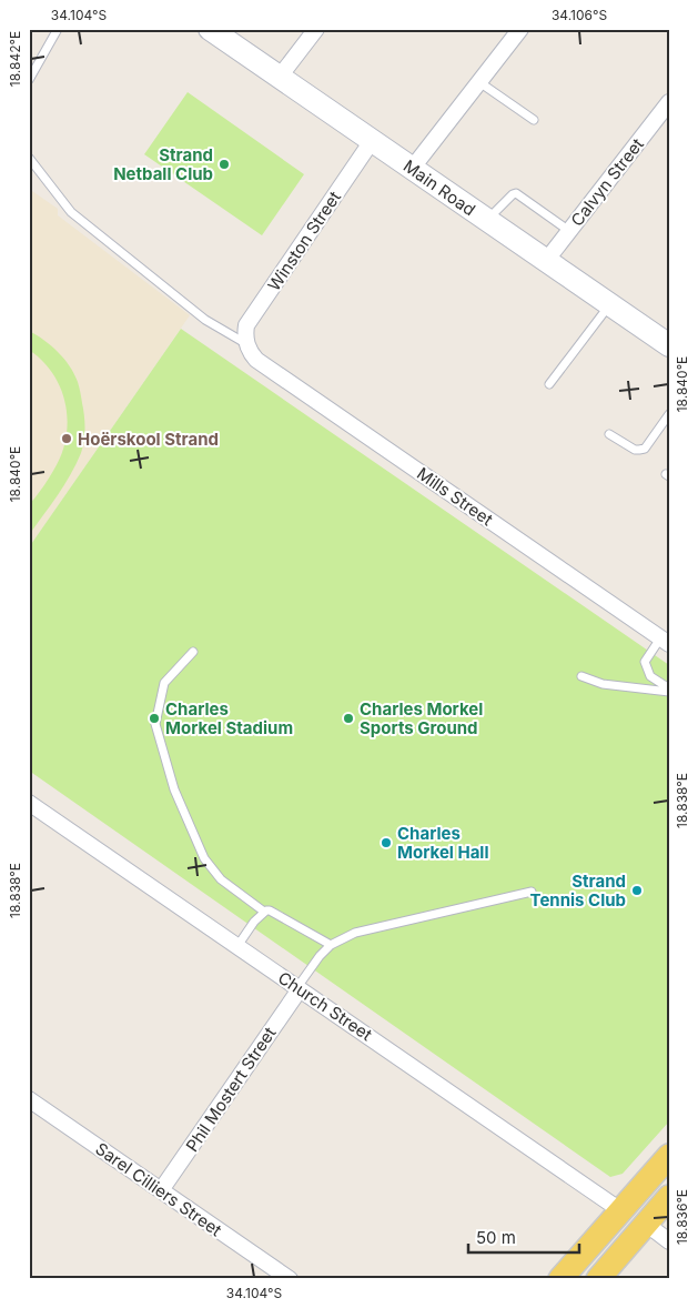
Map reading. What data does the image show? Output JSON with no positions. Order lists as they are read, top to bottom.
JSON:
{
  "streets": {
    "main road": ["Main Road"],
    "street": [
      "Calvyn Street",
      "Winston Street",
      "Mills Street",
      "Church Street",
      "Phil Mostert Street",
      "Sarel Cilliers Street"
    ]
  },
  "crossings": [
    ["Calvyn Street", "Main Road"],
    ["Main Road", "Winston Street"],
    ["Winston Street", "Mills Street"],
    ["Church Street", "Phil Mostert Street"],
    ["Phil Mostert Street", "Sarel Cilliers Street"]
  ],
  "places": [
    "Strand Netball Club",
    "Hoërskool Strand",
    "Charles Morkel Stadium",
    "Charles Morkel Sports Ground",
    "Charles Morkel Hall",
    "Strand Tennis Club"
  ],
  "scale_bar": "50 m",
  "coordinates": [
    "34.104°S",
    "34.106°S",
    "18.842°E",
    "18.840°E",
    "18.838°E",
    "18.836°E"
  ]
}
